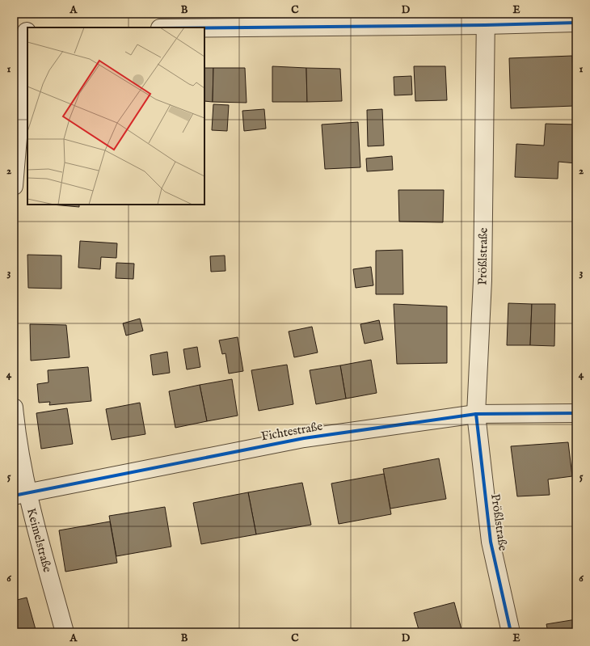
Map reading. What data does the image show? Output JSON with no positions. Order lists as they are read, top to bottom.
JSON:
{
  "streets": {
    "street": ["Prößlstraße", "Fichtestraße", "Keimelstraße"]
  },
  "crossings": [
    ["Prößlstraße", "Fichtestraße"],
    ["Fichtestraße", "Keimelstraße"]
  ],
  "grid": {
    "columns": [
      "A",
      "B",
      "C",
      "D",
      "E"
    ],
    "rows": [
      "1",
      "2",
      "3",
      "4",
      "5",
      "6"
    ]
  }
}
